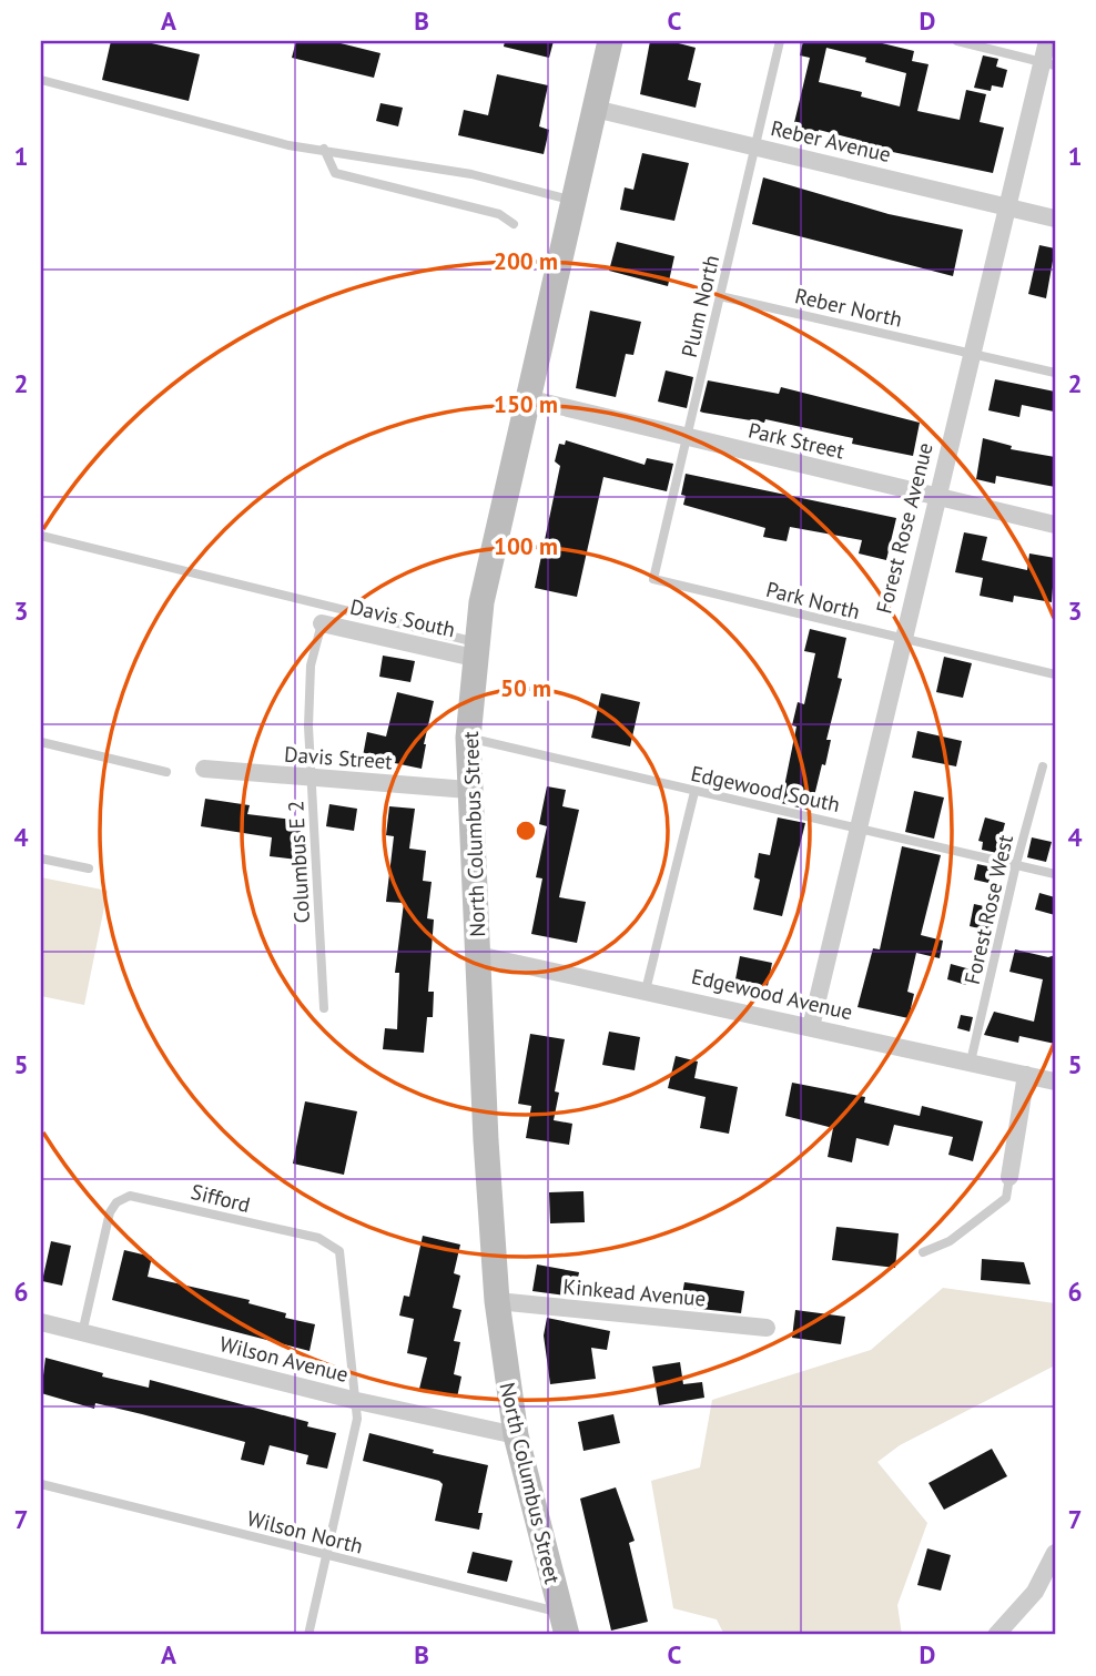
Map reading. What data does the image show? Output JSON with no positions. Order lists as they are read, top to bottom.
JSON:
{
  "streets": {
    "main road": ["North Columbus Street"],
    "street": [
      "Reber Avenue",
      "Park Street",
      "Forest Rose Avenue",
      "Davis South",
      "Davis Street",
      "Edgewood Avenue",
      "Kinkead Avenue",
      "Wilson Avenue"
    ],
    "lane": [
      "Plum North",
      "Reber North",
      "Park North",
      "Edgewood South",
      "Columbus E 2",
      "Forest Rose West",
      "Sifford",
      "Wilson North"
    ]
  },
  "crossings": [
    ["Reber Avenue", "Plum North"],
    ["Reber Avenue", "Forest Rose Avenue"],
    ["Reber Avenue", "North Columbus Street"],
    ["Plum North", "Reber North"],
    ["Plum North", "Park Street"],
    ["Plum North", "Park North"],
    ["Reber North", "Forest Rose Avenue"],
    ["Park Street", "Forest Rose Avenue"],
    ["Park Street", "North Columbus Street"],
    ["Forest Rose Avenue", "Park North"],
    ["Forest Rose Avenue", "Edgewood South"],
    ["Forest Rose Avenue", "Edgewood Avenue"],
    ["Davis South", "North Columbus Street"],
    ["Davis South", "Columbus E 2"],
    ["Davis Street", "North Columbus Street"],
    ["Davis Street", "Columbus E 2"],
    ["Edgewood South", "North Columbus Street"],
    ["Edgewood South", "Forest Rose West"],
    ["North Columbus Street", "Edgewood Avenue"],
    ["North Columbus Street", "Kinkead Avenue"],
    ["North Columbus Street", "Wilson Avenue"],
    ["North Columbus Street", "Wilson North"],
    ["Forest Rose West", "Edgewood Avenue"],
    ["Sifford", "Wilson Avenue"]
  ],
  "grid": {
    "columns": [
      "A",
      "B",
      "C",
      "D"
    ],
    "rows": [
      "1",
      "2",
      "3",
      "4",
      "5",
      "6",
      "7"
    ]
  },
  "rings": [
    "200 m",
    "150 m",
    "100 m",
    "50 m"
  ]
}
